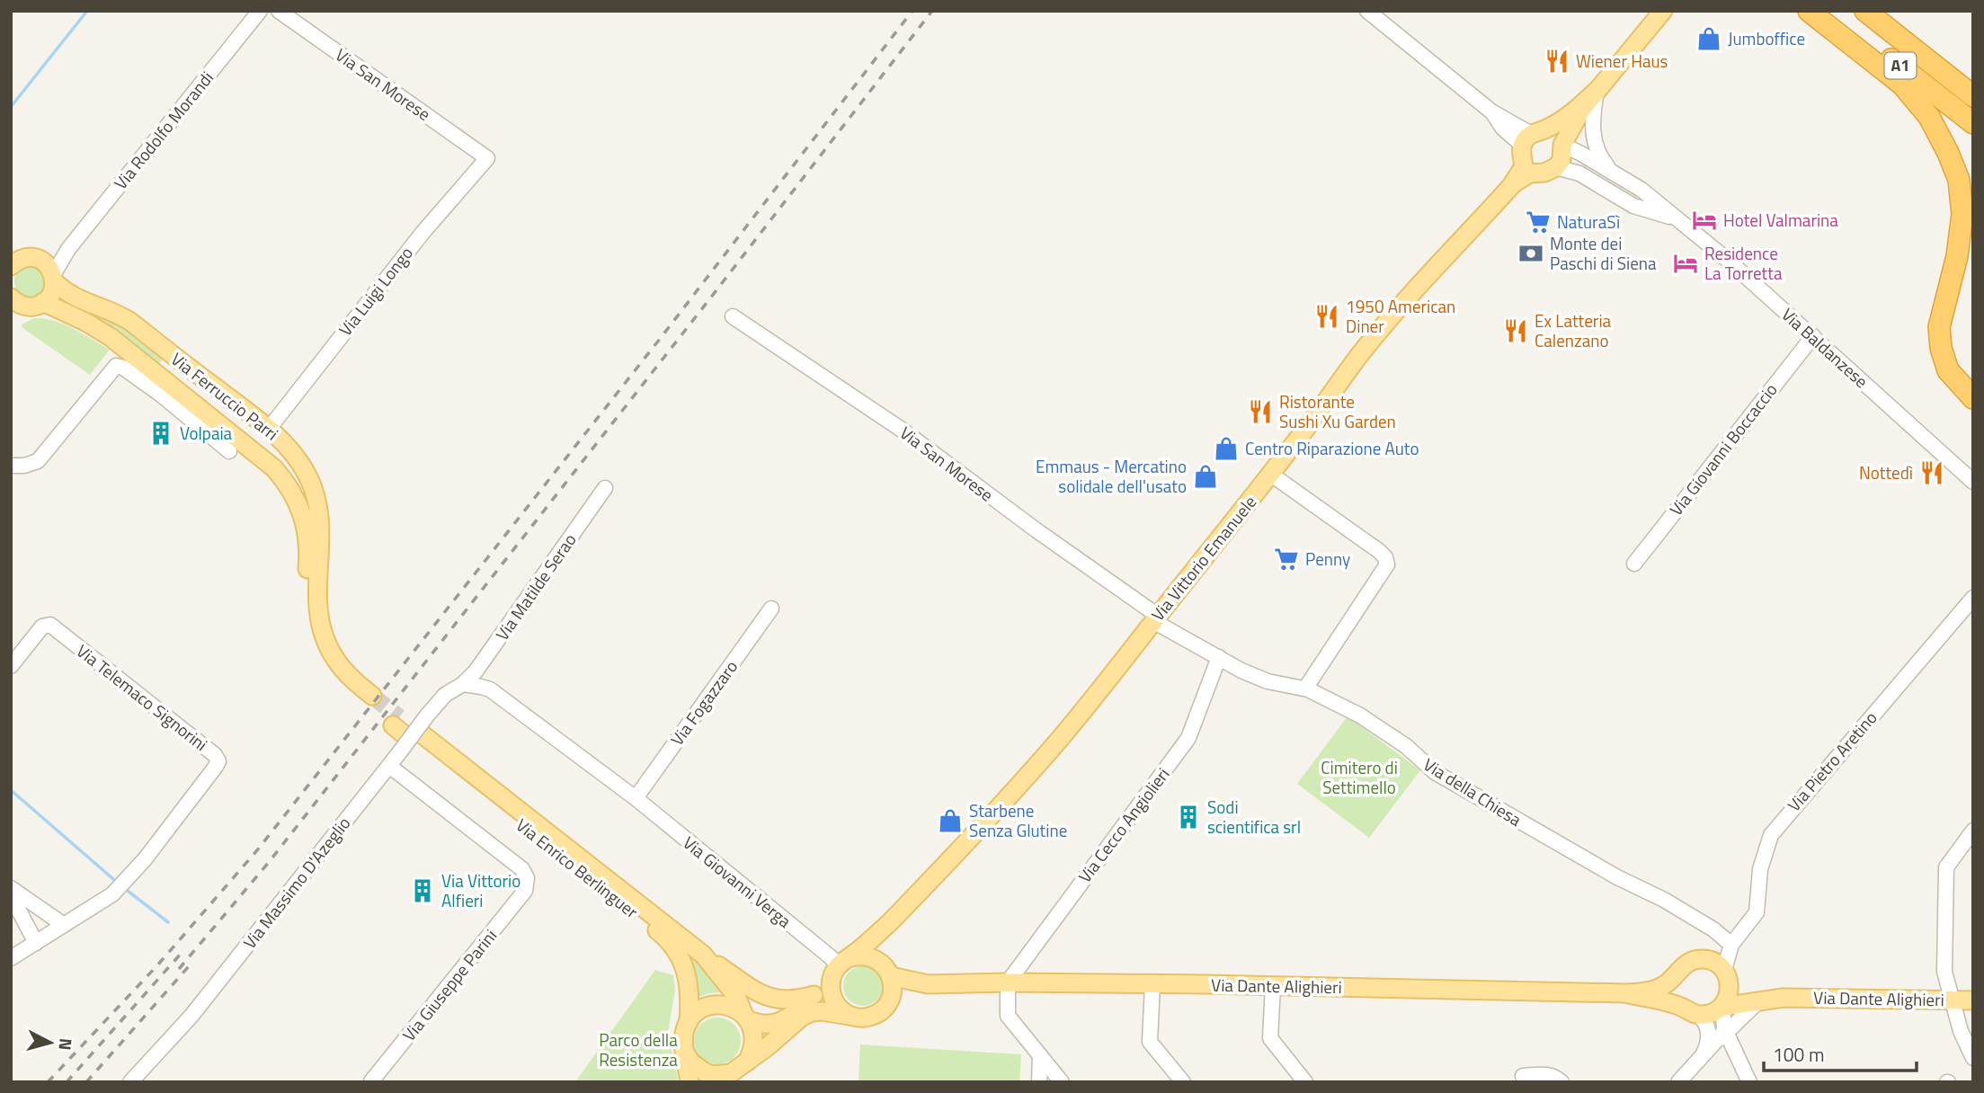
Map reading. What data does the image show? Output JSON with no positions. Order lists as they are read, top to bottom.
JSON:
{
  "streets": {
    "highway": ["A1"],
    "main road": [
      "Via Ferruccio Parri",
      "Via Vittorio Emanuele",
      "Via Enrico Berlinguer",
      "Via Dante Alighieri"
    ],
    "street": [
      "Via San Morese",
      "Via Rodolfo Morandi",
      "Via Luigi Longo",
      "Via Baldanzese",
      "Via Giovanni Boccaccio",
      "Via Matilde Serao",
      "Via Telemaco Signorini",
      "Via Fogazzaro",
      "Via Pietro Aretino",
      "Via della Chiesa",
      "Via Cecco Angiolieri",
      "Via Giovanni Verga",
      "Via Massimo D'Azeglio",
      "Via Giuseppe Parini"
    ]
  },
  "crossings": [
    ["Via San Morese", "Via Luigi Longo"],
    ["Via San Morese", "Via Vittorio Emanuele"],
    ["Via San Morese", "Via della Chiesa"],
    ["Via Rodolfo Morandi", "Via Ferruccio Parri"],
    ["Via Luigi Longo", "Via Ferruccio Parri"],
    ["Via Baldanzese", "Via Giovanni Boccaccio"],
    ["Via Baldanzese", "Via Vittorio Emanuele"],
    ["Via Vittorio Emanuele", "Via della Chiesa"],
    ["Via Vittorio Emanuele", "Via Enrico Berlinguer"],
    ["Via Vittorio Emanuele", "Via Giovanni Verga"],
    ["Via Vittorio Emanuele", "Via Dante Alighieri"],
    ["Via Matilde Serao", "Via Giovanni Verga"],
    ["Via Matilde Serao", "Via Massimo D'Azeglio"],
    ["Via Fogazzaro", "Via Giovanni Verga"],
    ["Via Pietro Aretino", "Via della Chiesa"],
    ["Via della Chiesa", "Via Cecco Angiolieri"],
    ["Via Cecco Angiolieri", "Via Dante Alighieri"],
    ["Via Enrico Berlinguer", "Via Massimo D'Azeglio"],
    ["Via Giovanni Verga", "Via Massimo D'Azeglio"],
    ["Via Giovanni Verga", "Via Dante Alighieri"],
    ["Via Massimo D'Azeglio", "Via Giuseppe Parini"]
  ],
  "parks": ["Cimitero di Settimello", "Parco della Resistenza"],
  "places": {
    "shop": [
      "Jumboffice",
      "Centro Riparazione Auto",
      "Emmaus - Mercatino solidale dell'usato",
      "Starbene Senza Glutine"
    ],
    "restaurant": [
      "Wiener Haus",
      "1950 American Diner",
      "Ex Latteria Calenzano",
      "Ristorante Sushi Xu Garden",
      "Nottedì"
    ],
    "hotel": ["Hotel Valmarina", "Residence La Torretta"],
    "supermarket": ["NaturaSì", "Penny"],
    "bank": ["Monte dei Paschi di Siena"],
    "building": ["Volpaia", "Sodi scientifica srl", "Via Vittorio Alfieri"]
  },
  "scale_bar": "100 m",
  "north": "right"
}
